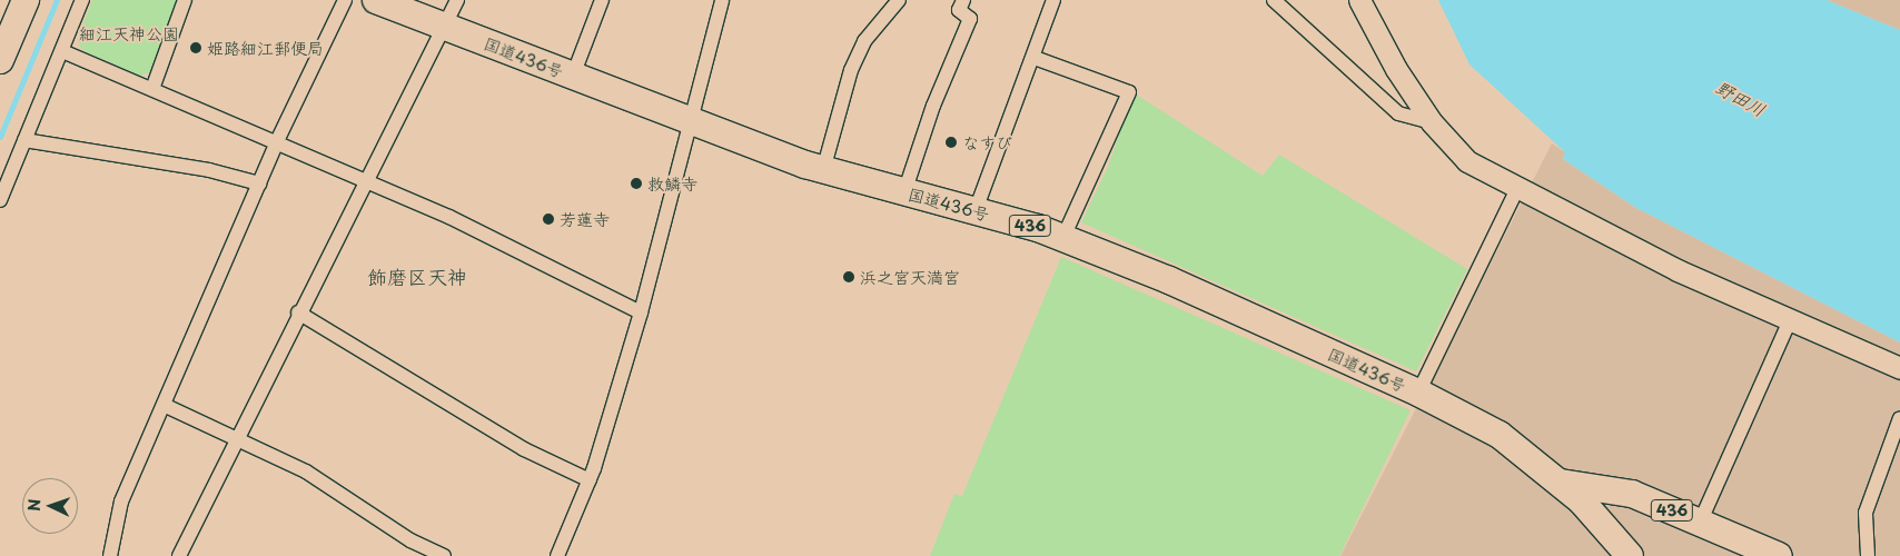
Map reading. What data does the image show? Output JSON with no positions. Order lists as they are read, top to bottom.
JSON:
{
  "streets": {
    "highway": ["国道436号", "436"]
  },
  "districts": ["飾磨区天神"],
  "water": ["野田川"],
  "parks": ["細江天神公園"],
  "places": [
    "姫路細江郵便局",
    "なすび",
    "救鱗寺",
    "芳蓮寺",
    "浜之宮天満宮"
  ],
  "north": "left"
}
